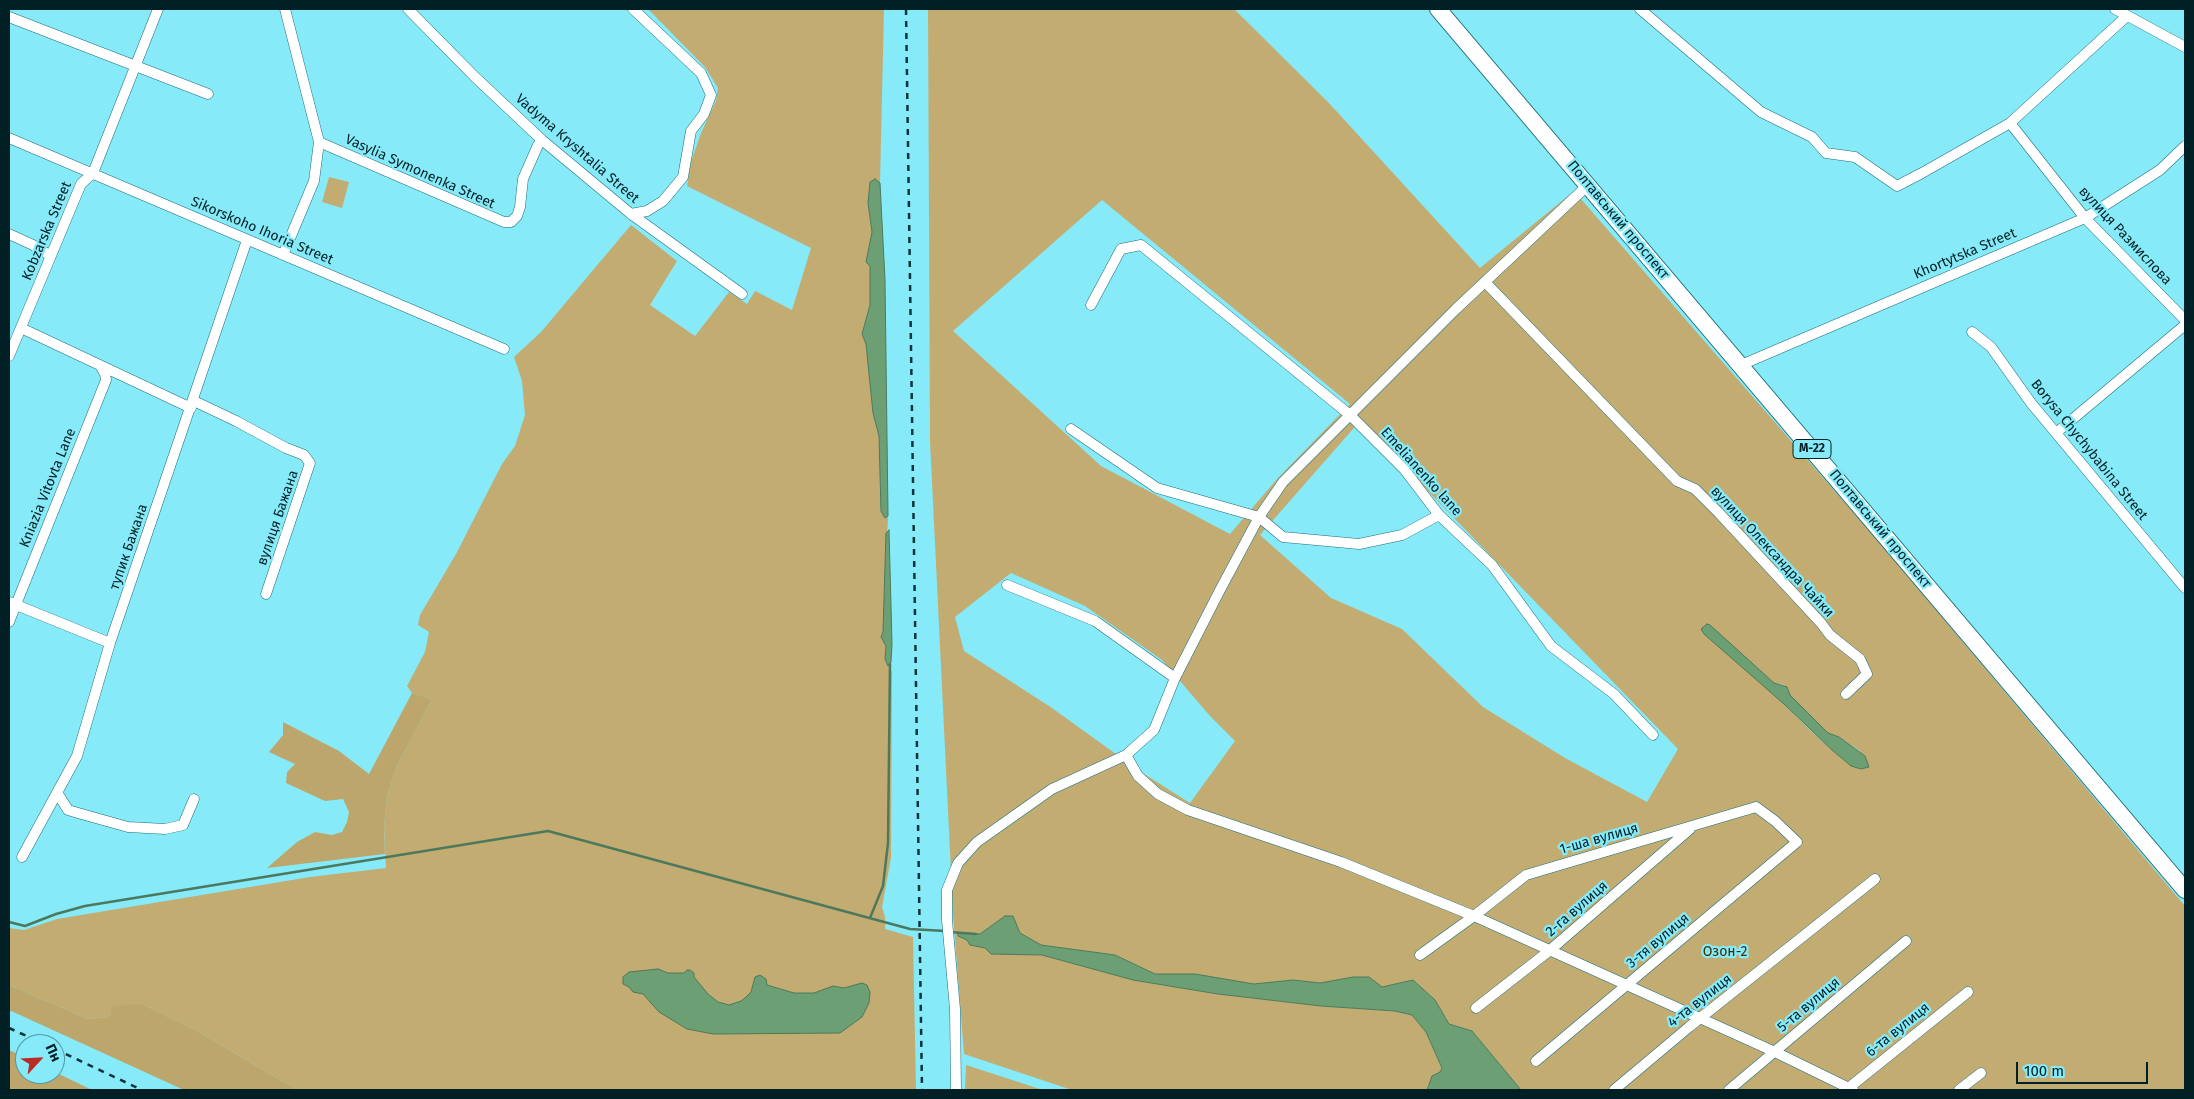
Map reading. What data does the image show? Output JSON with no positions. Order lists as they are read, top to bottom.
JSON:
{
  "streets": {
    "highway": ["Полтавський проспект", "М-22"],
    "street": [
      "Vadyma Kryshtalia Street",
      "Vasylia Symonenka Street",
      "Kobzarska Street",
      "Sikorskoho Ihoria Street",
      "вулиця Размислова",
      "Khortytska Street",
      "Borysa Chychybabina Street",
      "Emelianenko lane",
      "Kniazia Vitovta Lane",
      "вулиця Бажана",
      "тупик Бажана",
      "вулиця Олександра Чайки",
      "1-ша вулиця",
      "2-га вулиця",
      "3-тя вулиця",
      "4-та вулиця",
      "5-та вулиця",
      "6-та вулиця"
    ]
  },
  "crossings": [
    ["Vadyma Kryshtalia Street", "Vasylia Symonenka Street"],
    ["Полтавський проспект", "Khortytska Street"],
    ["Kobzarska Street", "Sikorskoho Ihoria Street"],
    ["Kobzarska Street", "вулиця Бажана"],
    ["Sikorskoho Ihoria Street", "тупик Бажана"],
    ["вулиця Размислова", "Khortytska Street"],
    ["Kniazia Vitovta Lane", "вулиця Бажана"],
    ["вулиця Бажана", "тупик Бажана"],
    ["1-ша вулиця", "2-га вулиця"],
    ["1-ша вулиця", "3-тя вулиця"]
  ],
  "parks": ["Озон-2"],
  "scale_bar": "100 m",
  "north": "top right"
}
